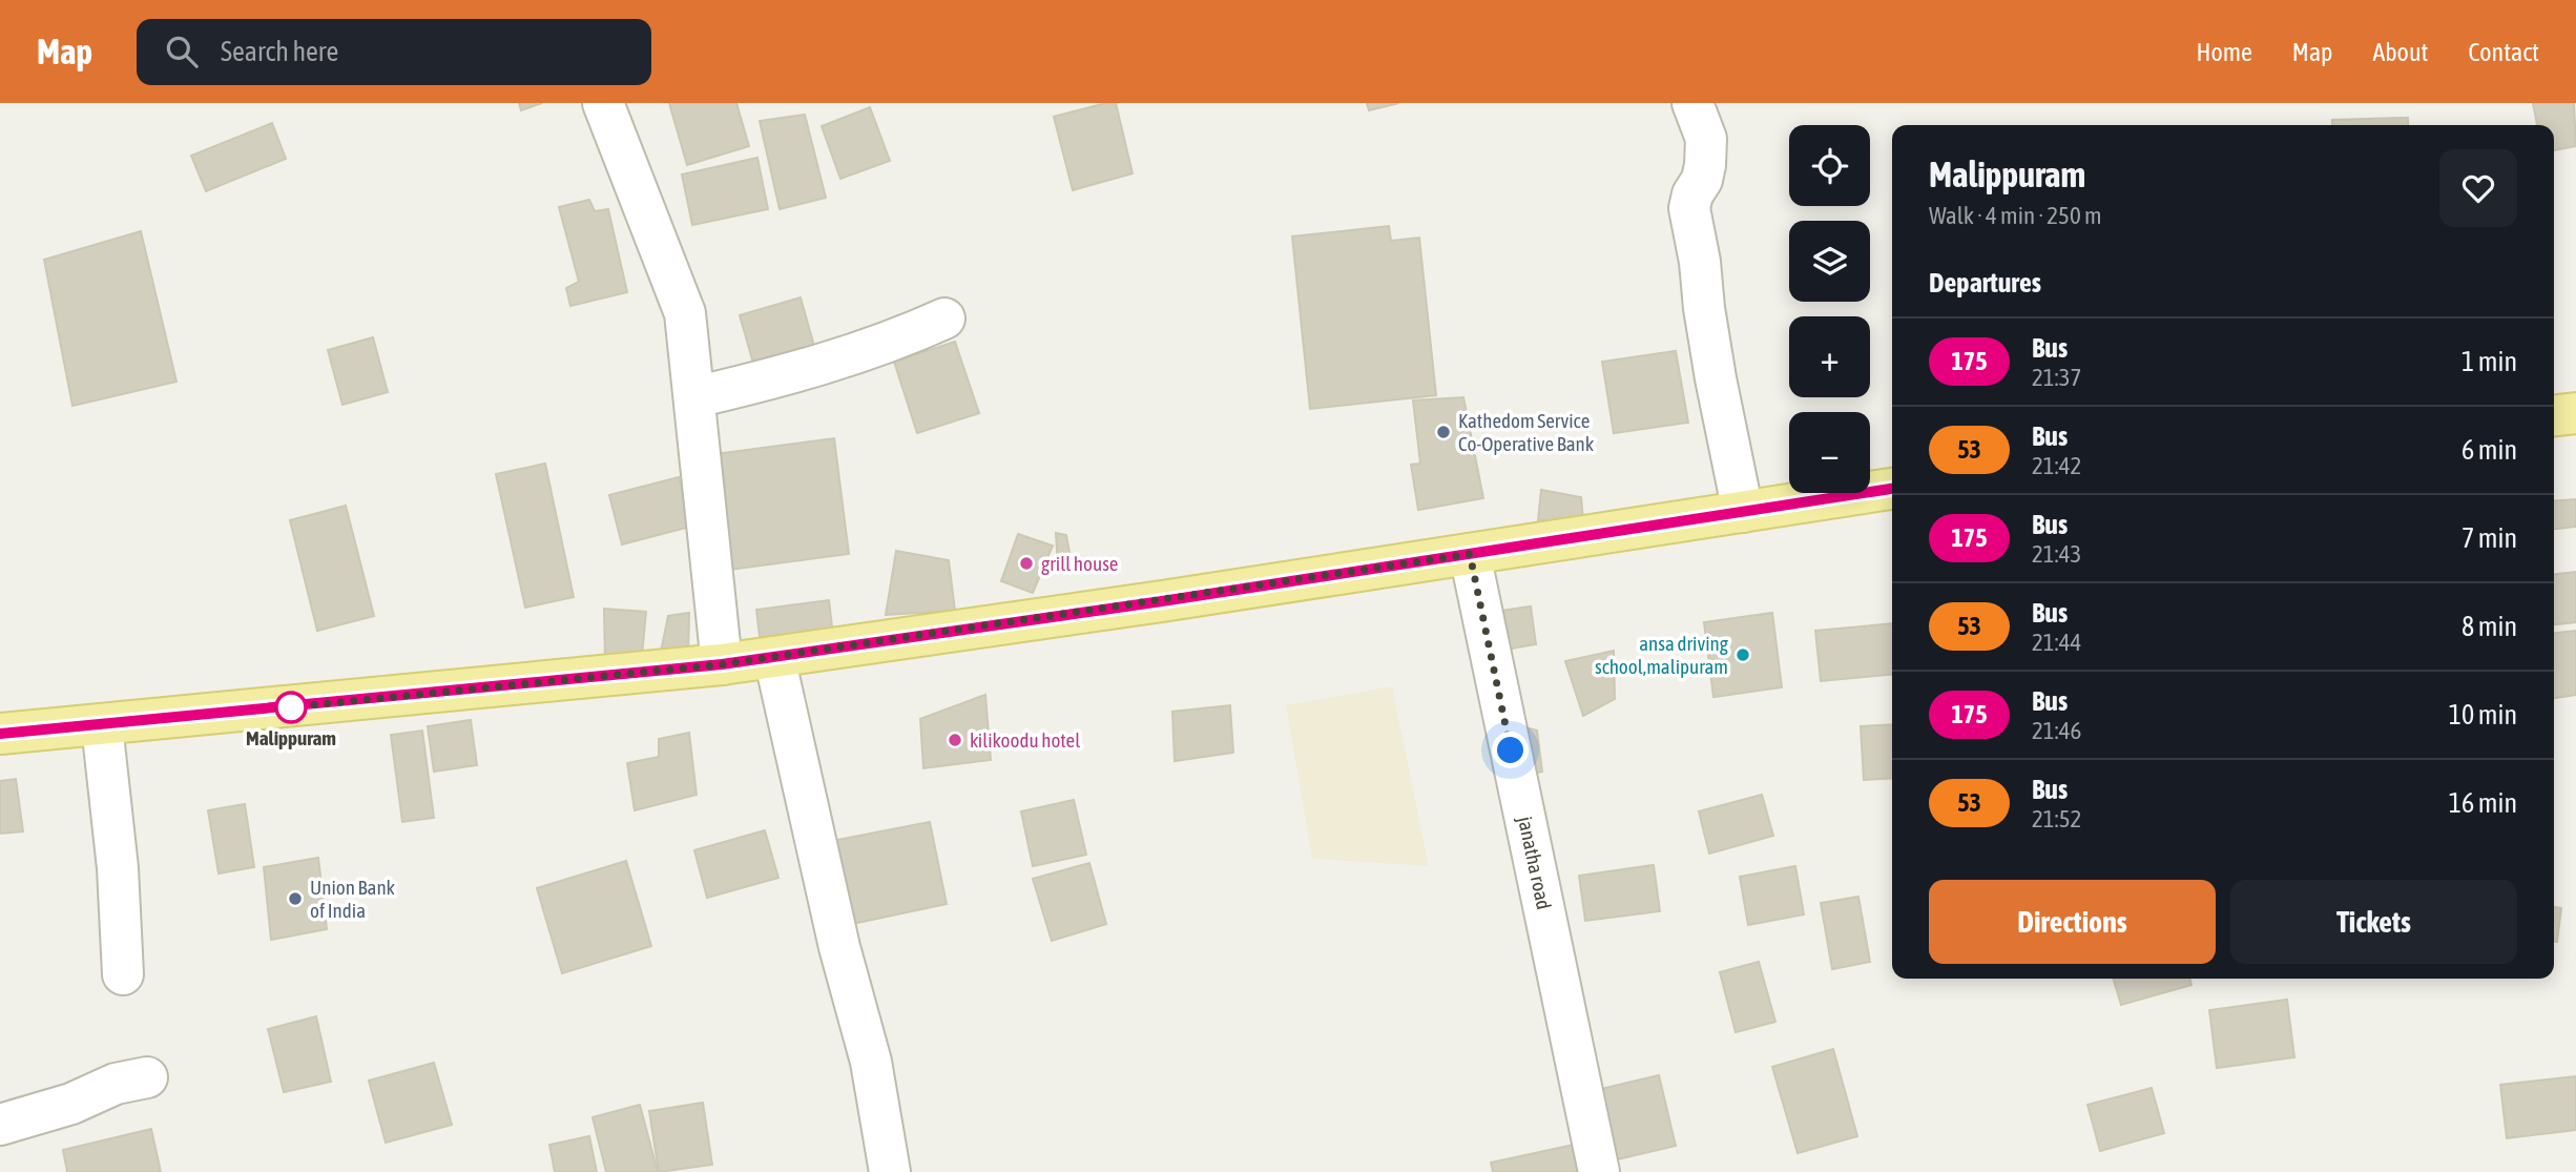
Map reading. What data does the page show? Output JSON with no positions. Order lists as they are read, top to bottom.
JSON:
{
  "streets": {
    "street": ["janatha road"]
  },
  "places": [
    "Kathedom Service Co-Operative Bank",
    "grill house",
    "ansa driving school,malipuram",
    "Malippuram",
    "kilikoodu hotel",
    "Union Bank of India"
  ],
  "lines": ["bus line 175"],
  "page": {
    "header": "Map",
    "search": "Search here",
    "nav": [
      "Home",
      "Map",
      "About",
      "Contact"
    ],
    "map_buttons": ["+", "−"],
    "heading": [
      ["Malippuram", "Walk · 4 min · 250 m"],
      "Departures"
    ],
    "list": [
      {
        "mark": "175",
        "name": "Bus",
        "note": "21:37",
        "value": "1 min"
      },
      {
        "mark": "53",
        "name": "Bus",
        "note": "21:42",
        "value": "6 min"
      },
      {
        "mark": "175",
        "name": "Bus",
        "note": "21:43",
        "value": "7 min"
      },
      {
        "mark": "53",
        "name": "Bus",
        "note": "21:44",
        "value": "8 min"
      },
      {
        "mark": "175",
        "name": "Bus",
        "note": "21:46",
        "value": "10 min"
      },
      {
        "mark": "53",
        "name": "Bus",
        "note": "21:52",
        "value": "16 min"
      }
    ],
    "buttons": ["Directions", "Tickets"]
  }
}
